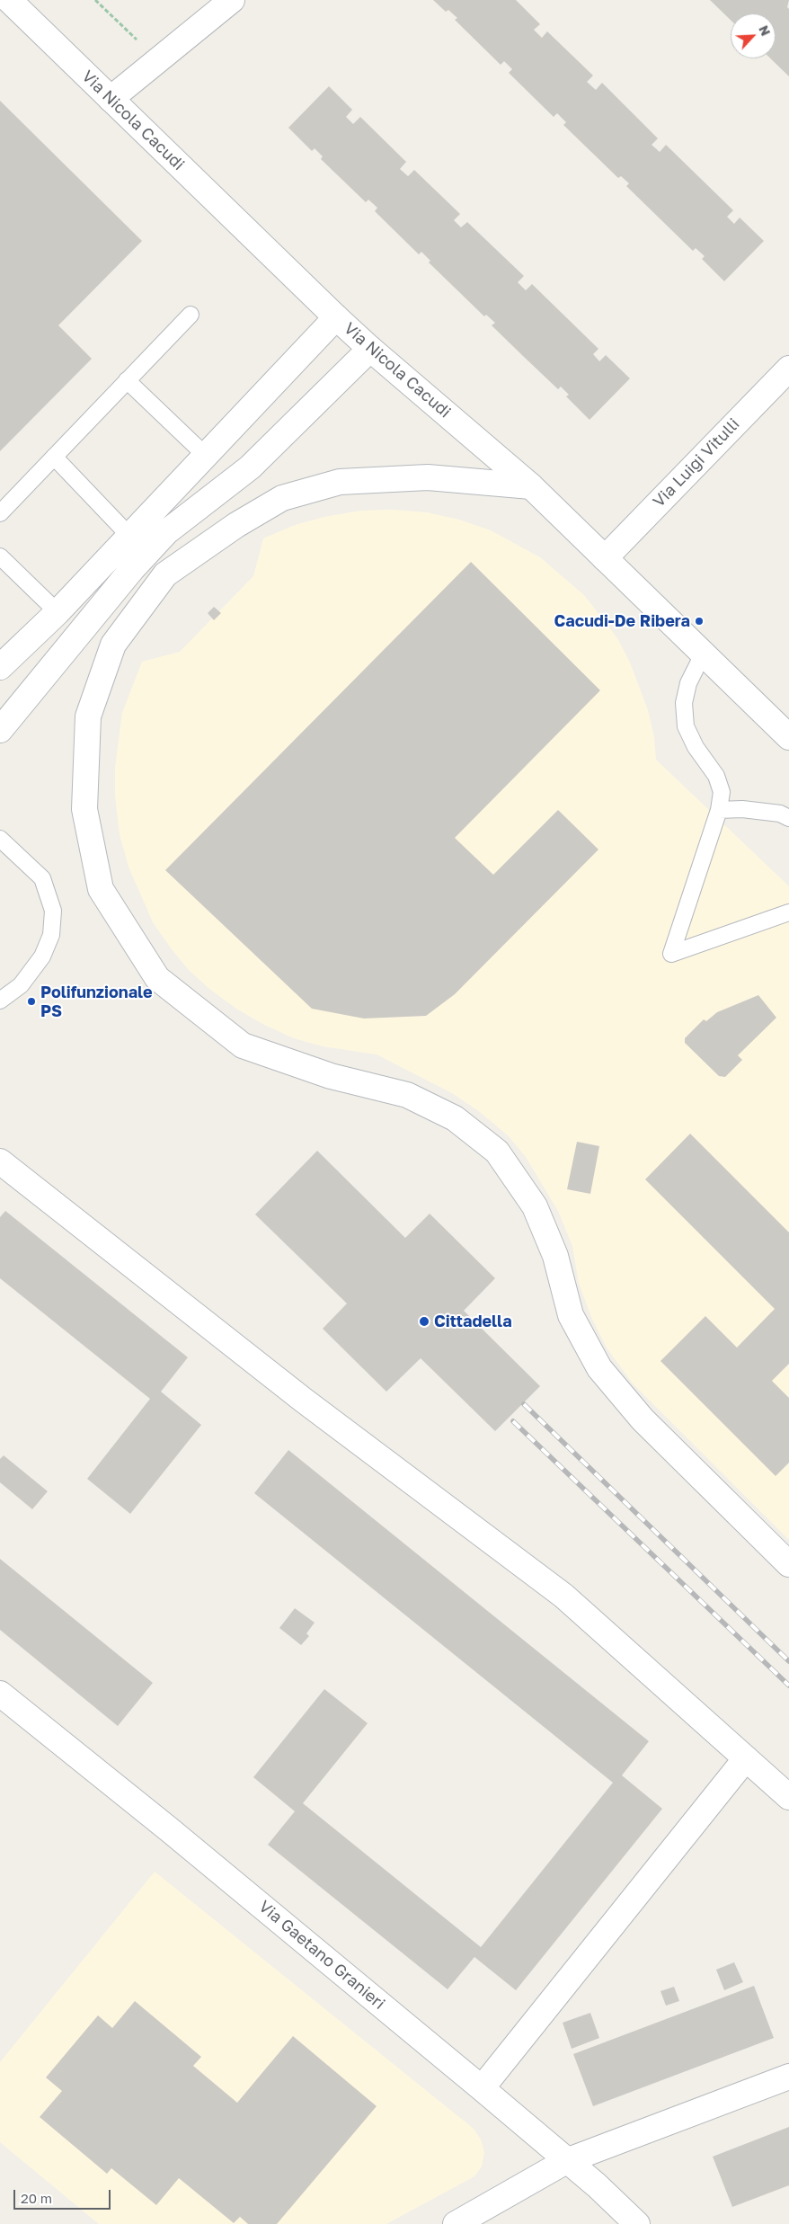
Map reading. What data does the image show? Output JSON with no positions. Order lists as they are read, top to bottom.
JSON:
{
  "streets": {
    "street": ["Via Nicola Cacudi", "Via Luigi Vitulli", "Via Gaetano Granieri"]
  },
  "crossings": [
    ["Via Nicola Cacudi", "Via Luigi Vitulli"]
  ],
  "places": ["Cacudi-De Ribera", "Polifunzionale PS", "Cittadella"],
  "scale_bar": "20 m",
  "north": "top right"
}
